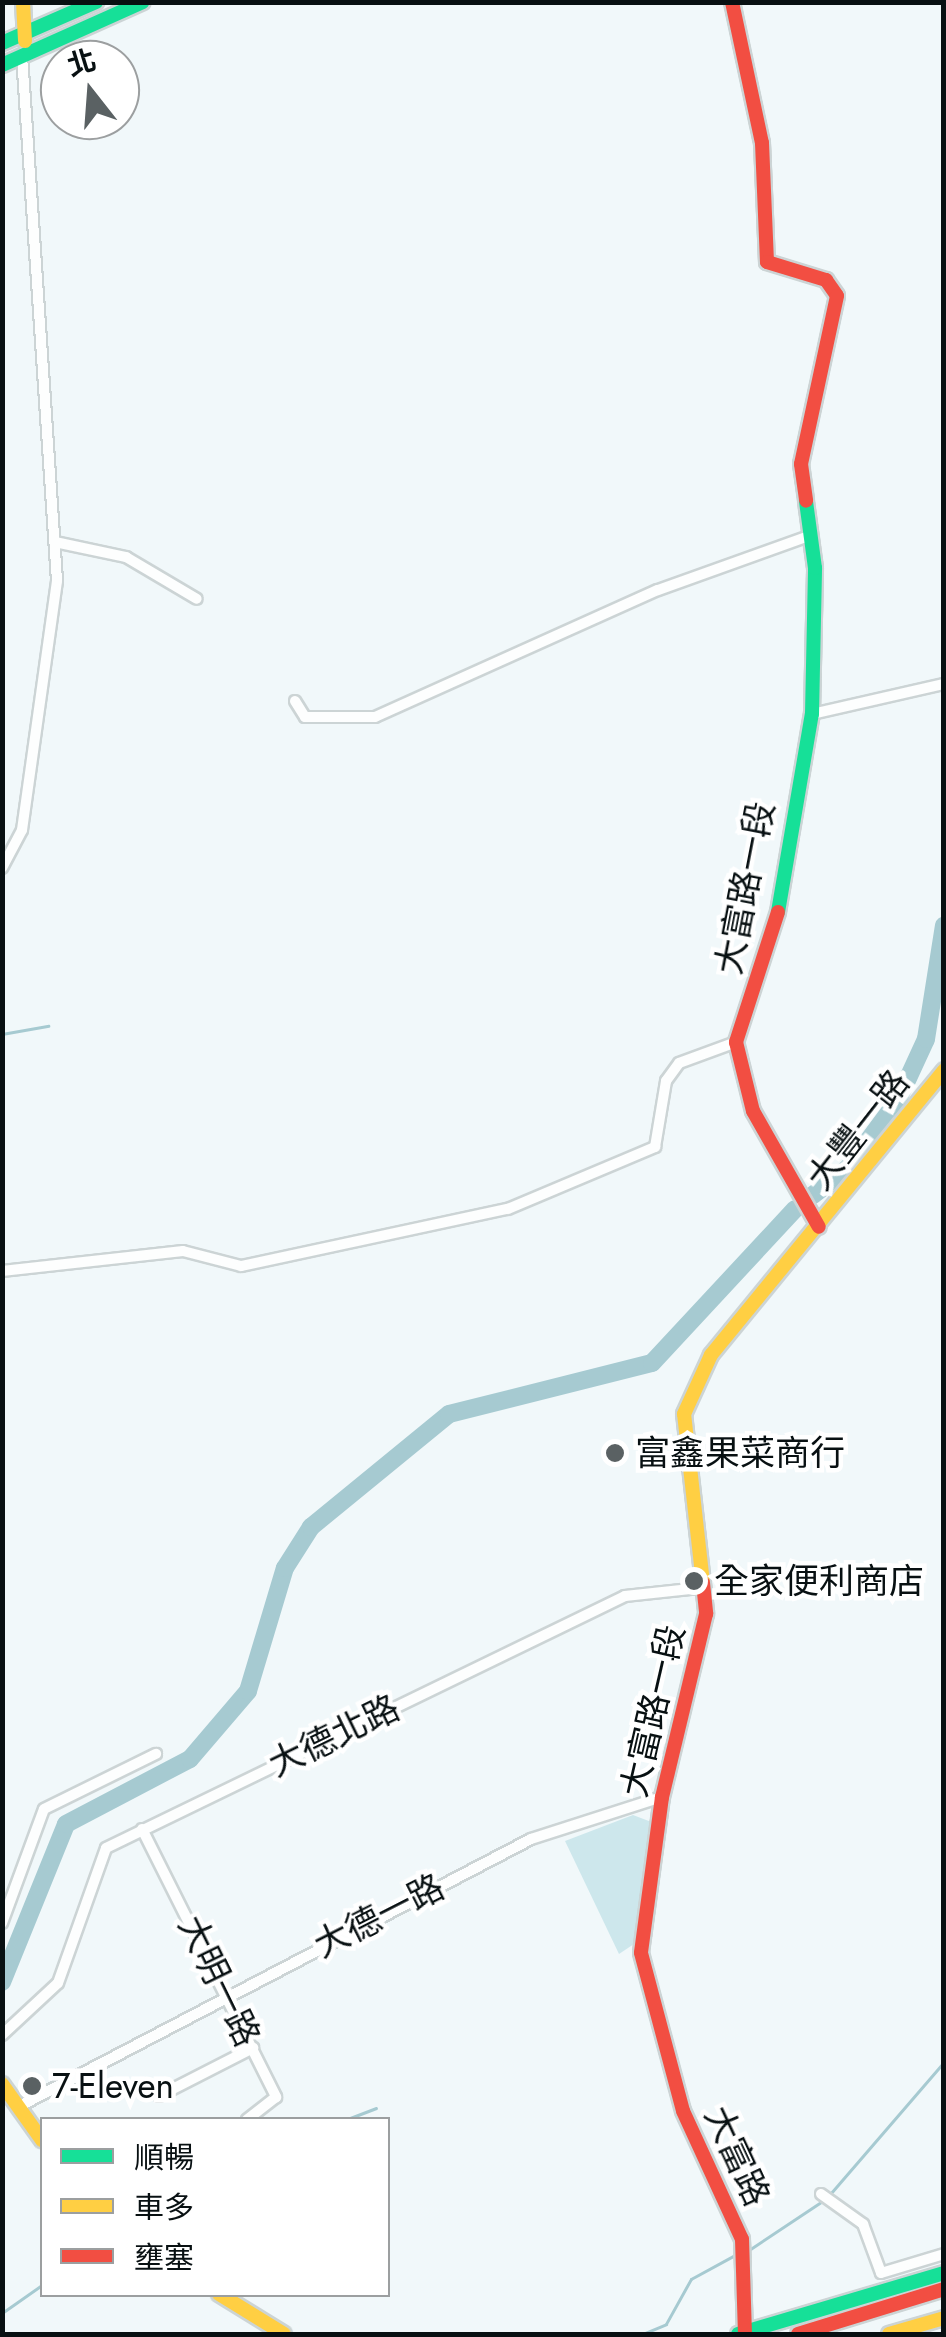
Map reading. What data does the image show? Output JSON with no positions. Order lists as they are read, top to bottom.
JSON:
{
  "streets": {
    "main road": ["大富路一段", "大豐一路", "大富路"],
    "street": ["大德北路", "大德一路", "大明一路"]
  },
  "crossings": [
    ["大富路一段", "大豐一路"],
    ["大富路一段", "大德北路"],
    ["大富路一段", "大德一路"],
    ["大富路一段", "大富路"],
    ["大德北路", "大明一路"],
    ["大德一路", "大明一路"]
  ],
  "places": ["富鑫果菜商行", "全家便利商店", "7-Eleven"],
  "legend": ["順暢", "車多", "壅塞"],
  "north": "top"
}
